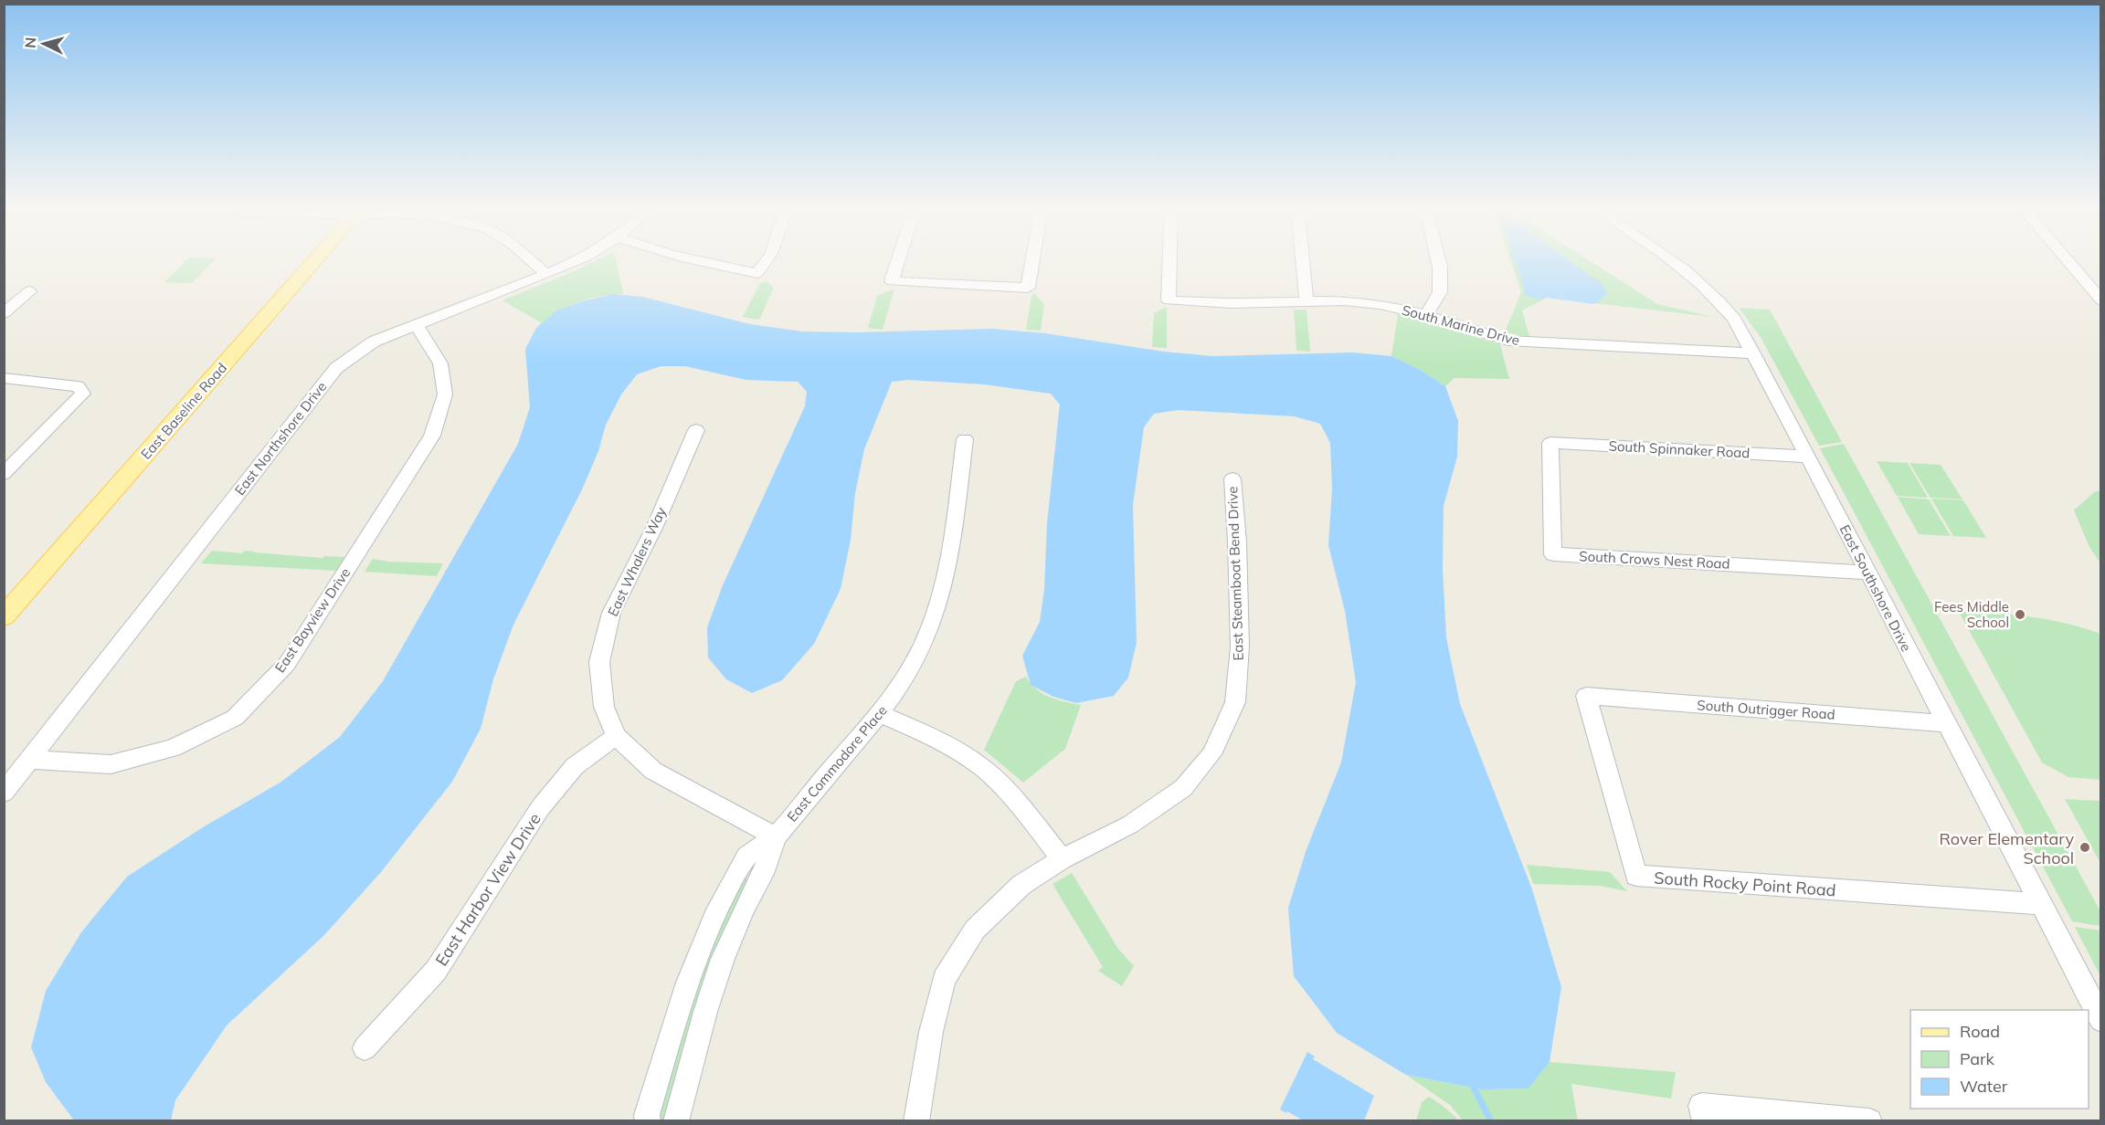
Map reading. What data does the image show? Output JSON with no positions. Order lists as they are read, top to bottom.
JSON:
{
  "streets": {
    "main road": ["East Baseline Road"],
    "street": [
      "South Marine Drive",
      "East Northshore Drive",
      "South Spinnaker Road",
      "South Crows Nest Road",
      "East Whalers Way",
      "East Steamboat Bend Drive",
      "East Southshore Drive",
      "East Bayview Drive",
      "South Outrigger Road",
      "East Commodore Place",
      "South Rocky Point Road",
      "East Harbor View Drive"
    ]
  },
  "crossings": [
    ["South Marine Drive", "East Southshore Drive"],
    ["East Northshore Drive", "East Bayview Drive"],
    ["South Spinnaker Road", "South Crows Nest Road"],
    ["South Spinnaker Road", "East Southshore Drive"],
    ["South Crows Nest Road", "East Southshore Drive"],
    ["East Whalers Way", "East Commodore Place"],
    ["East Whalers Way", "East Harbor View Drive"],
    ["East Southshore Drive", "South Outrigger Road"],
    ["East Southshore Drive", "South Rocky Point Road"],
    ["South Outrigger Road", "South Rocky Point Road"]
  ],
  "places": ["Fees Middle School", "Rover Elementary School"],
  "legend": ["Road", "Park", "Water"],
  "north": "left"
}
